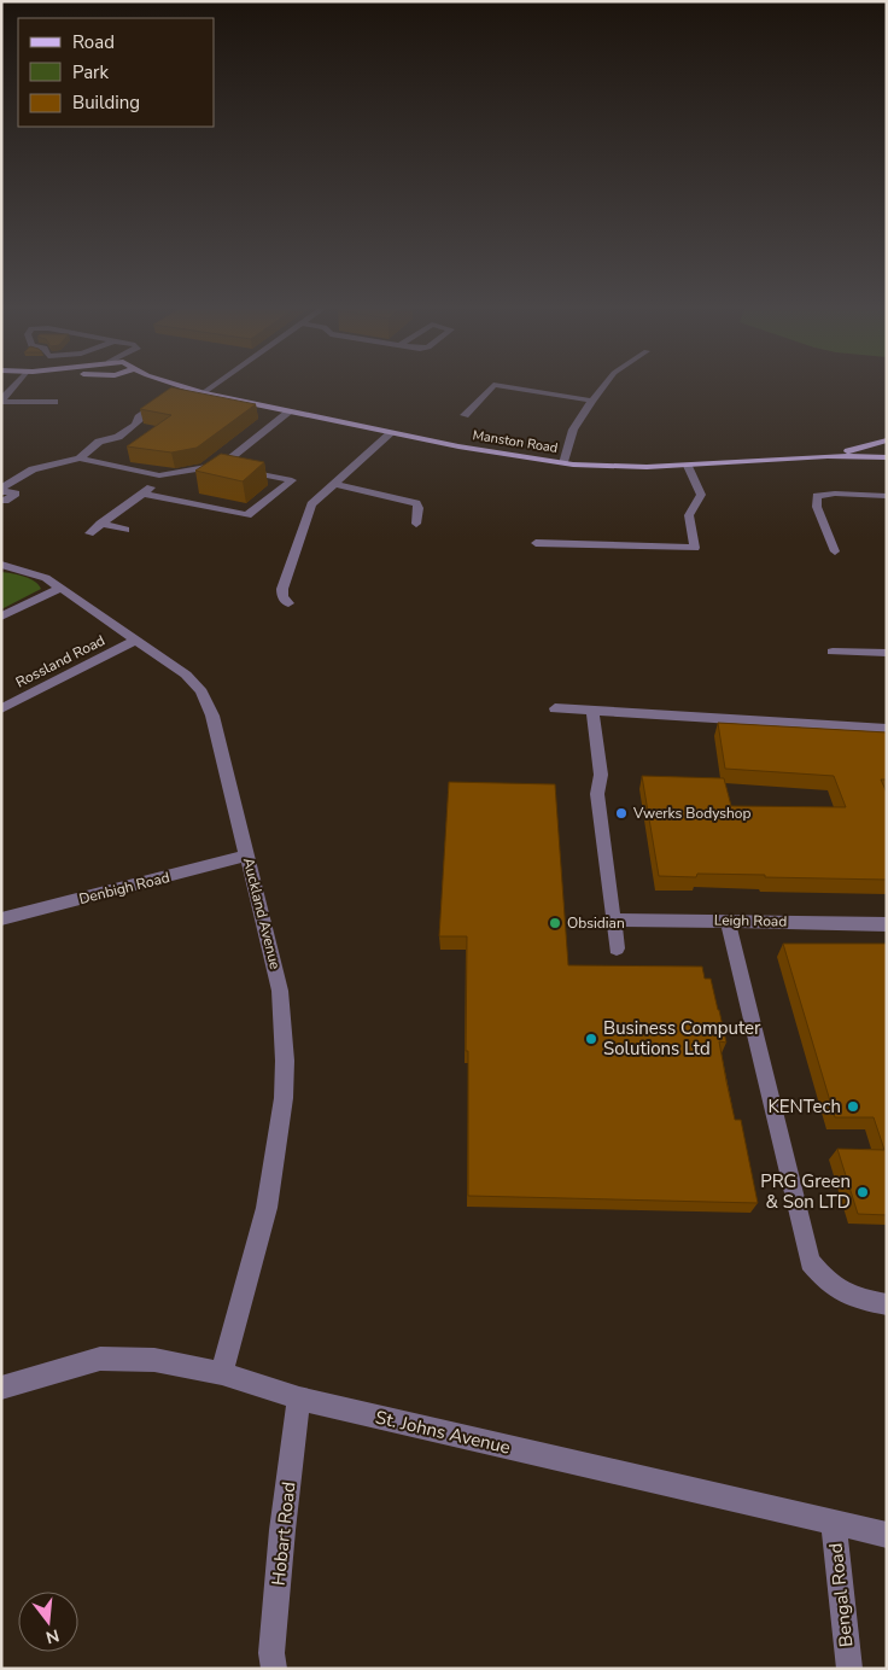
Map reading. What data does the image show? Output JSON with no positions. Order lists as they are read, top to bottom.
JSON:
{
  "streets": {
    "main road": ["Manston Road"],
    "street": [
      "Rossland Road",
      "Denbigh Road",
      "Auckland Avenue",
      "Leigh Road",
      "St. Johns Avenue",
      "Hobart Road",
      "Bengal Road"
    ]
  },
  "crossings": [
    ["Rossland Road", "Auckland Avenue"],
    ["Denbigh Road", "Auckland Avenue"],
    ["Auckland Avenue", "St. Johns Avenue"],
    ["St. Johns Avenue", "Hobart Road"],
    ["St. Johns Avenue", "Bengal Road"]
  ],
  "places": [
    "Vwerks Bodyshop",
    "Obsidian",
    "Business Computer Solutions Ltd",
    "KENTech",
    "PRG Green & Son LTD"
  ],
  "legend": ["Road", "Park", "Building"],
  "north": "bottom"
}
